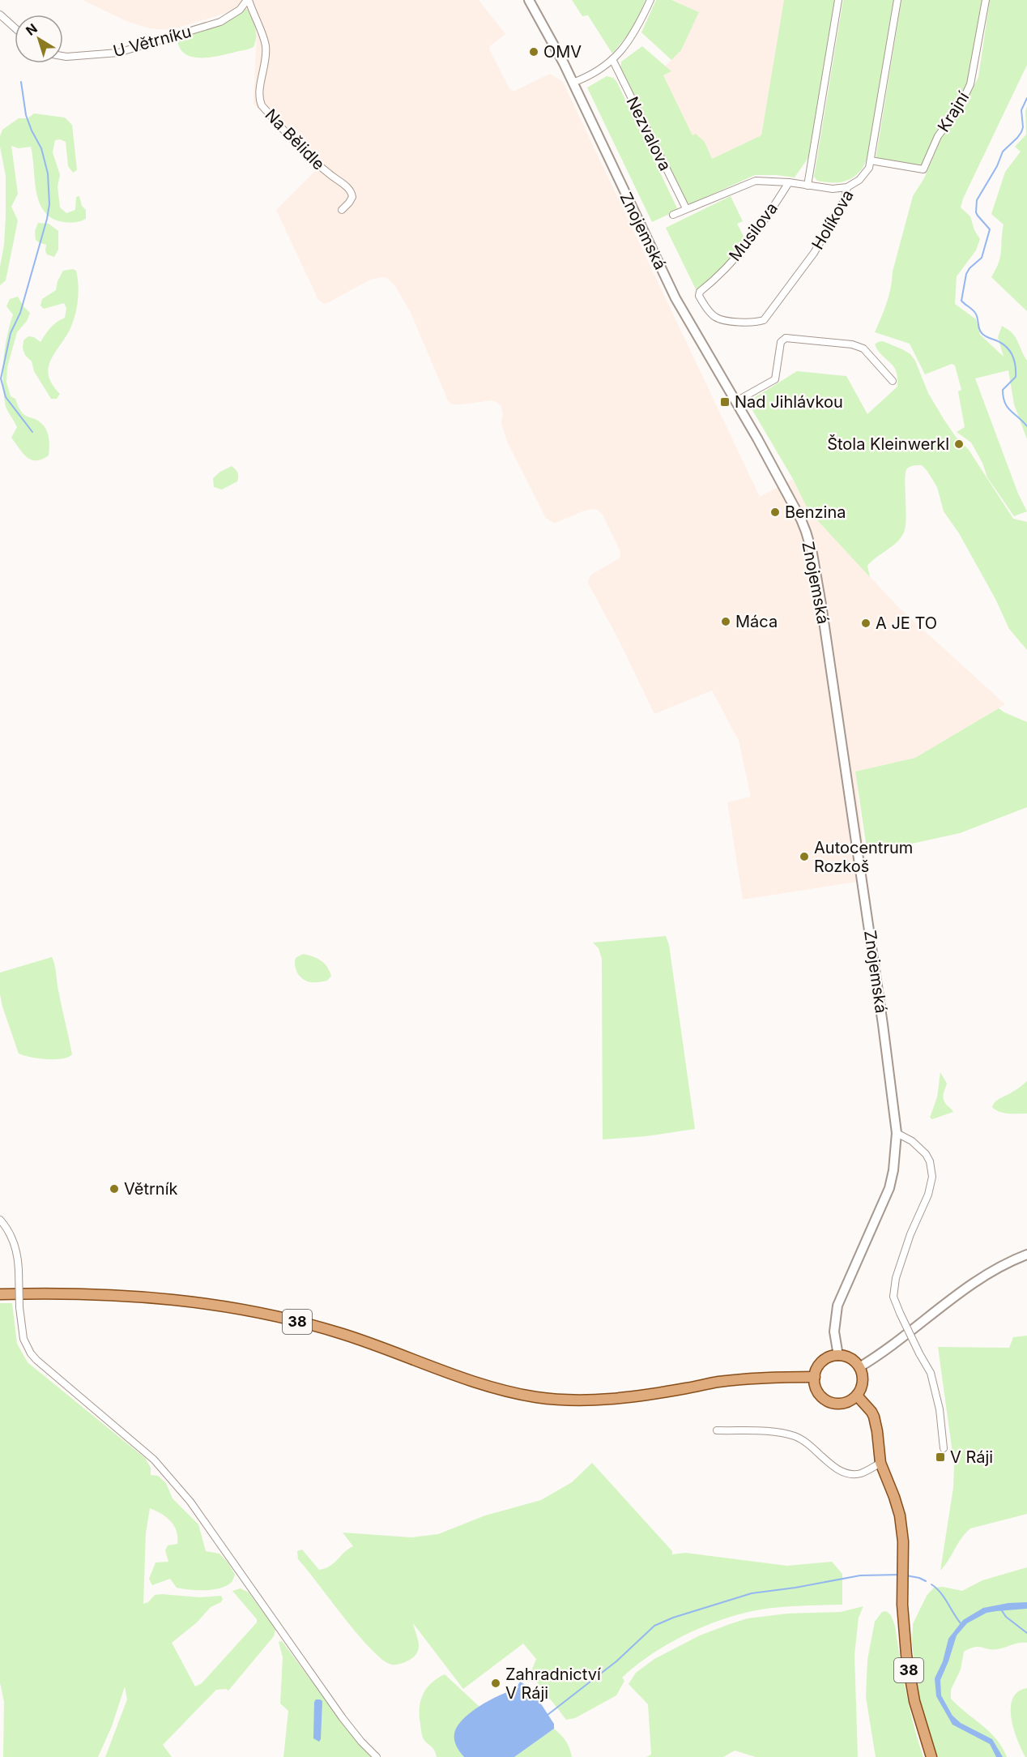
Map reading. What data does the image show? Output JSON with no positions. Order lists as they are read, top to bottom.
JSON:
{
  "streets": {
    "main road": ["Znojemská", "38"],
    "street": [
      "U Větrníku",
      "Krajní",
      "Nezvalova",
      "Na Bělidle",
      "Holíkova",
      "Musilova"
    ]
  },
  "crossings": [
    ["U Větrníku", "Na Bělidle"],
    ["Krajní", "Holíkova"],
    ["Holíkova", "Musilova"],
    ["Znojemská", "38"]
  ],
  "places": {
    "other": [
      "OMV",
      "Štola Kleinwerkl",
      "Benzina",
      "Máca",
      "A JE TO",
      "Autocentrum Rozkoš",
      "Větrník",
      "Zahradnictví V Ráji"
    ],
    "transit": ["Nad Jihlávkou", "V Ráji"]
  },
  "north": "top left"
}
